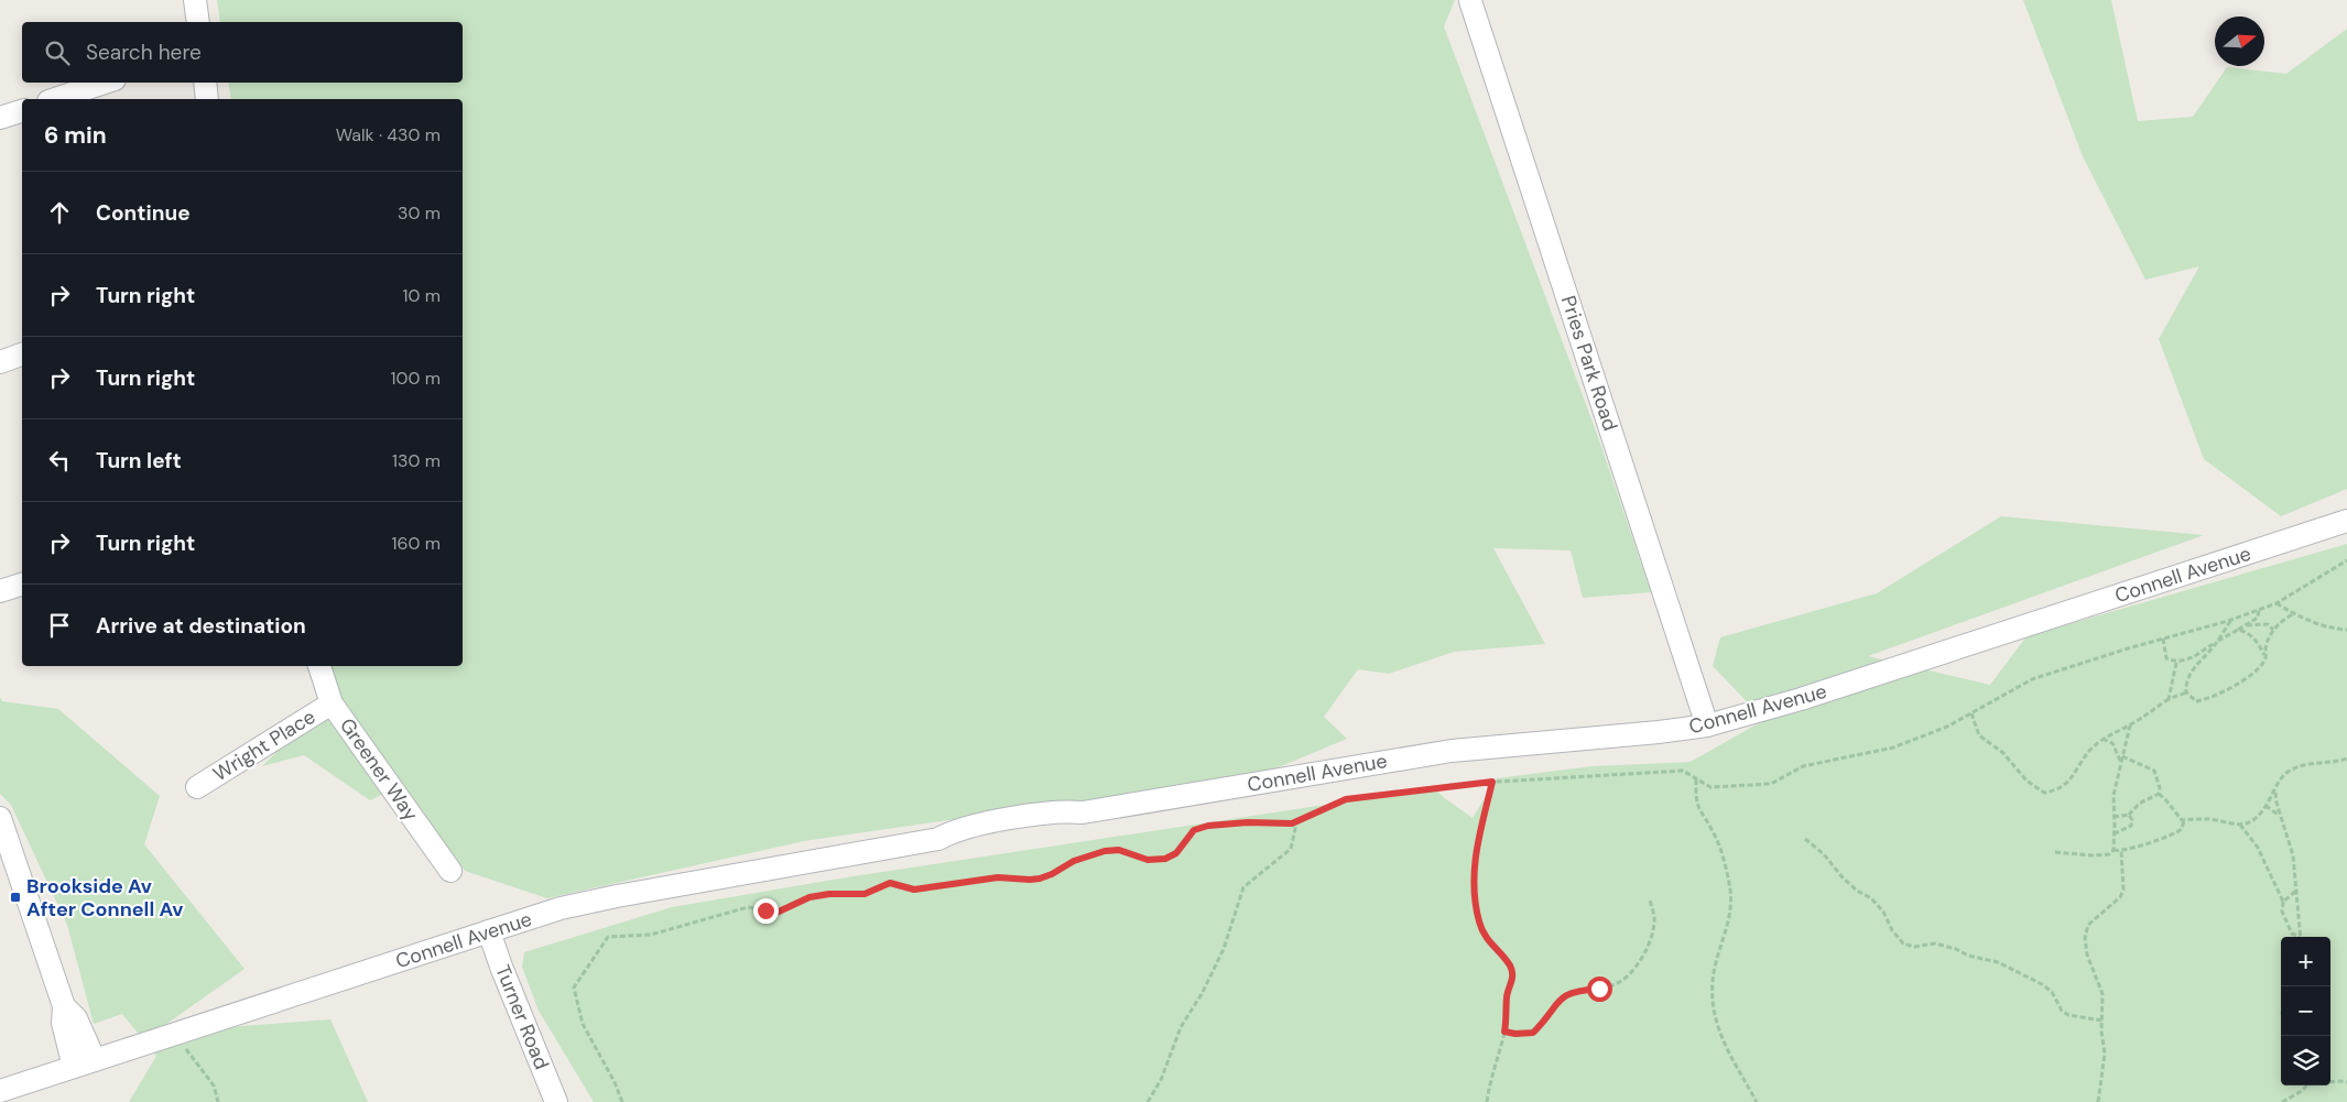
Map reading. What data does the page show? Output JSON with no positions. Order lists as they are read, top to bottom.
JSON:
{
  "streets": {
    "street": [
      "Pries Park Road",
      "Connell Avenue",
      "Wright Place",
      "Greener Way",
      "Turner Road"
    ]
  },
  "crossings": [
    ["Pries Park Road", "Connell Avenue"],
    ["Connell Avenue", "Turner Road"],
    ["Wright Place", "Greener Way"]
  ],
  "places": {
    "transit": ["Brookside Av After Connell Av"]
  },
  "north": "right",
  "page": {
    "search": "Search here",
    "heading": ["6 min", "Walk · 430 m"],
    "list": [
      ["Continue", "30 m"],
      ["Turn right", "10 m"],
      ["Turn right", "100 m"],
      ["Turn left", "130 m"],
      ["Turn right", "160 m"],
      "Arrive at destination"
    ],
    "map_buttons": ["+", "−"]
  }
}
